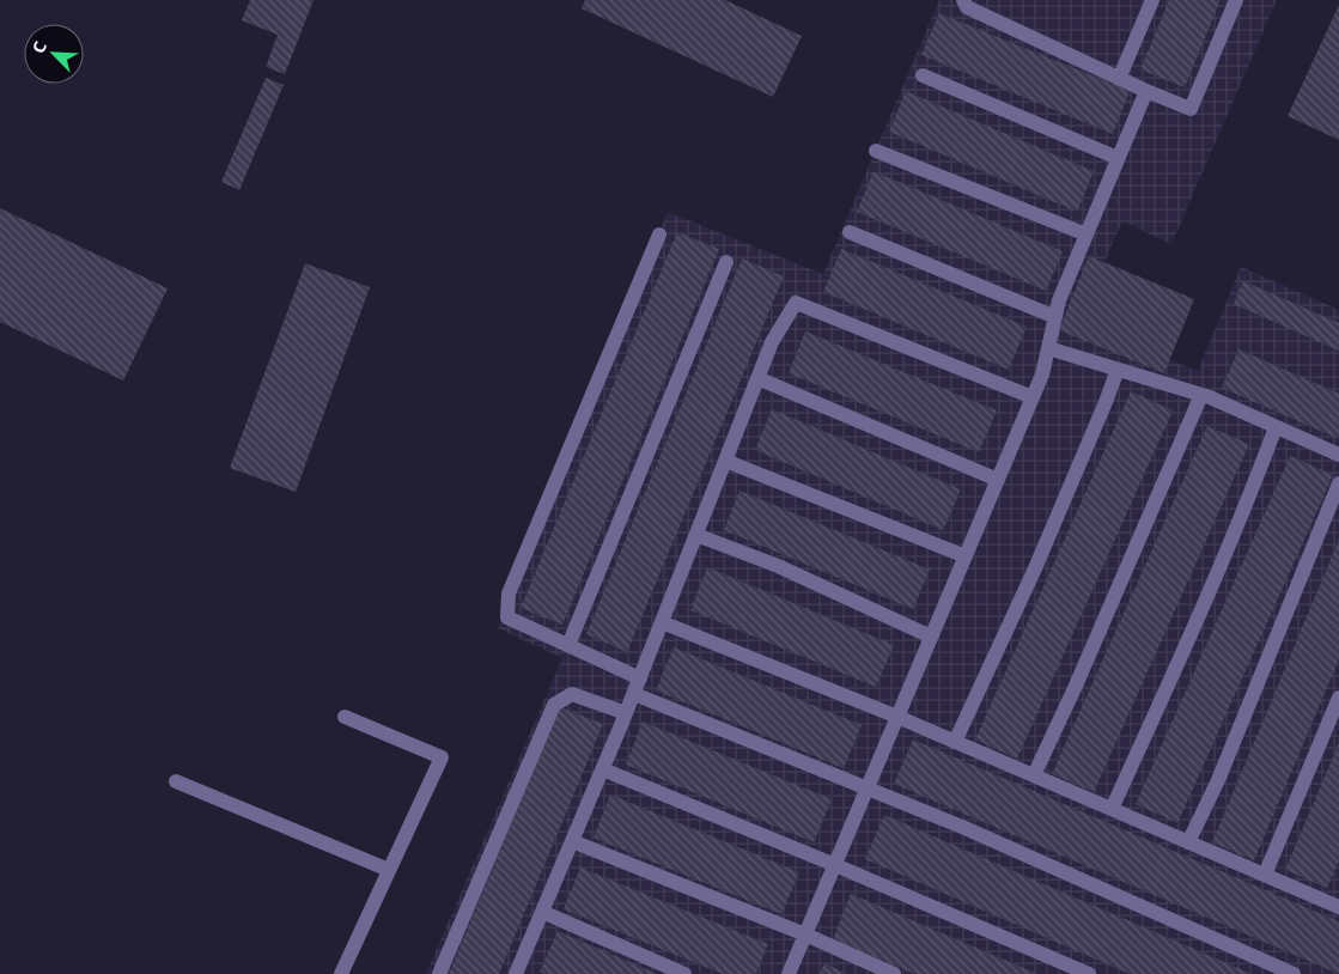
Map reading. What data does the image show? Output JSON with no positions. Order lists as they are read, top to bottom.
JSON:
{
  "north": "top left"
}
